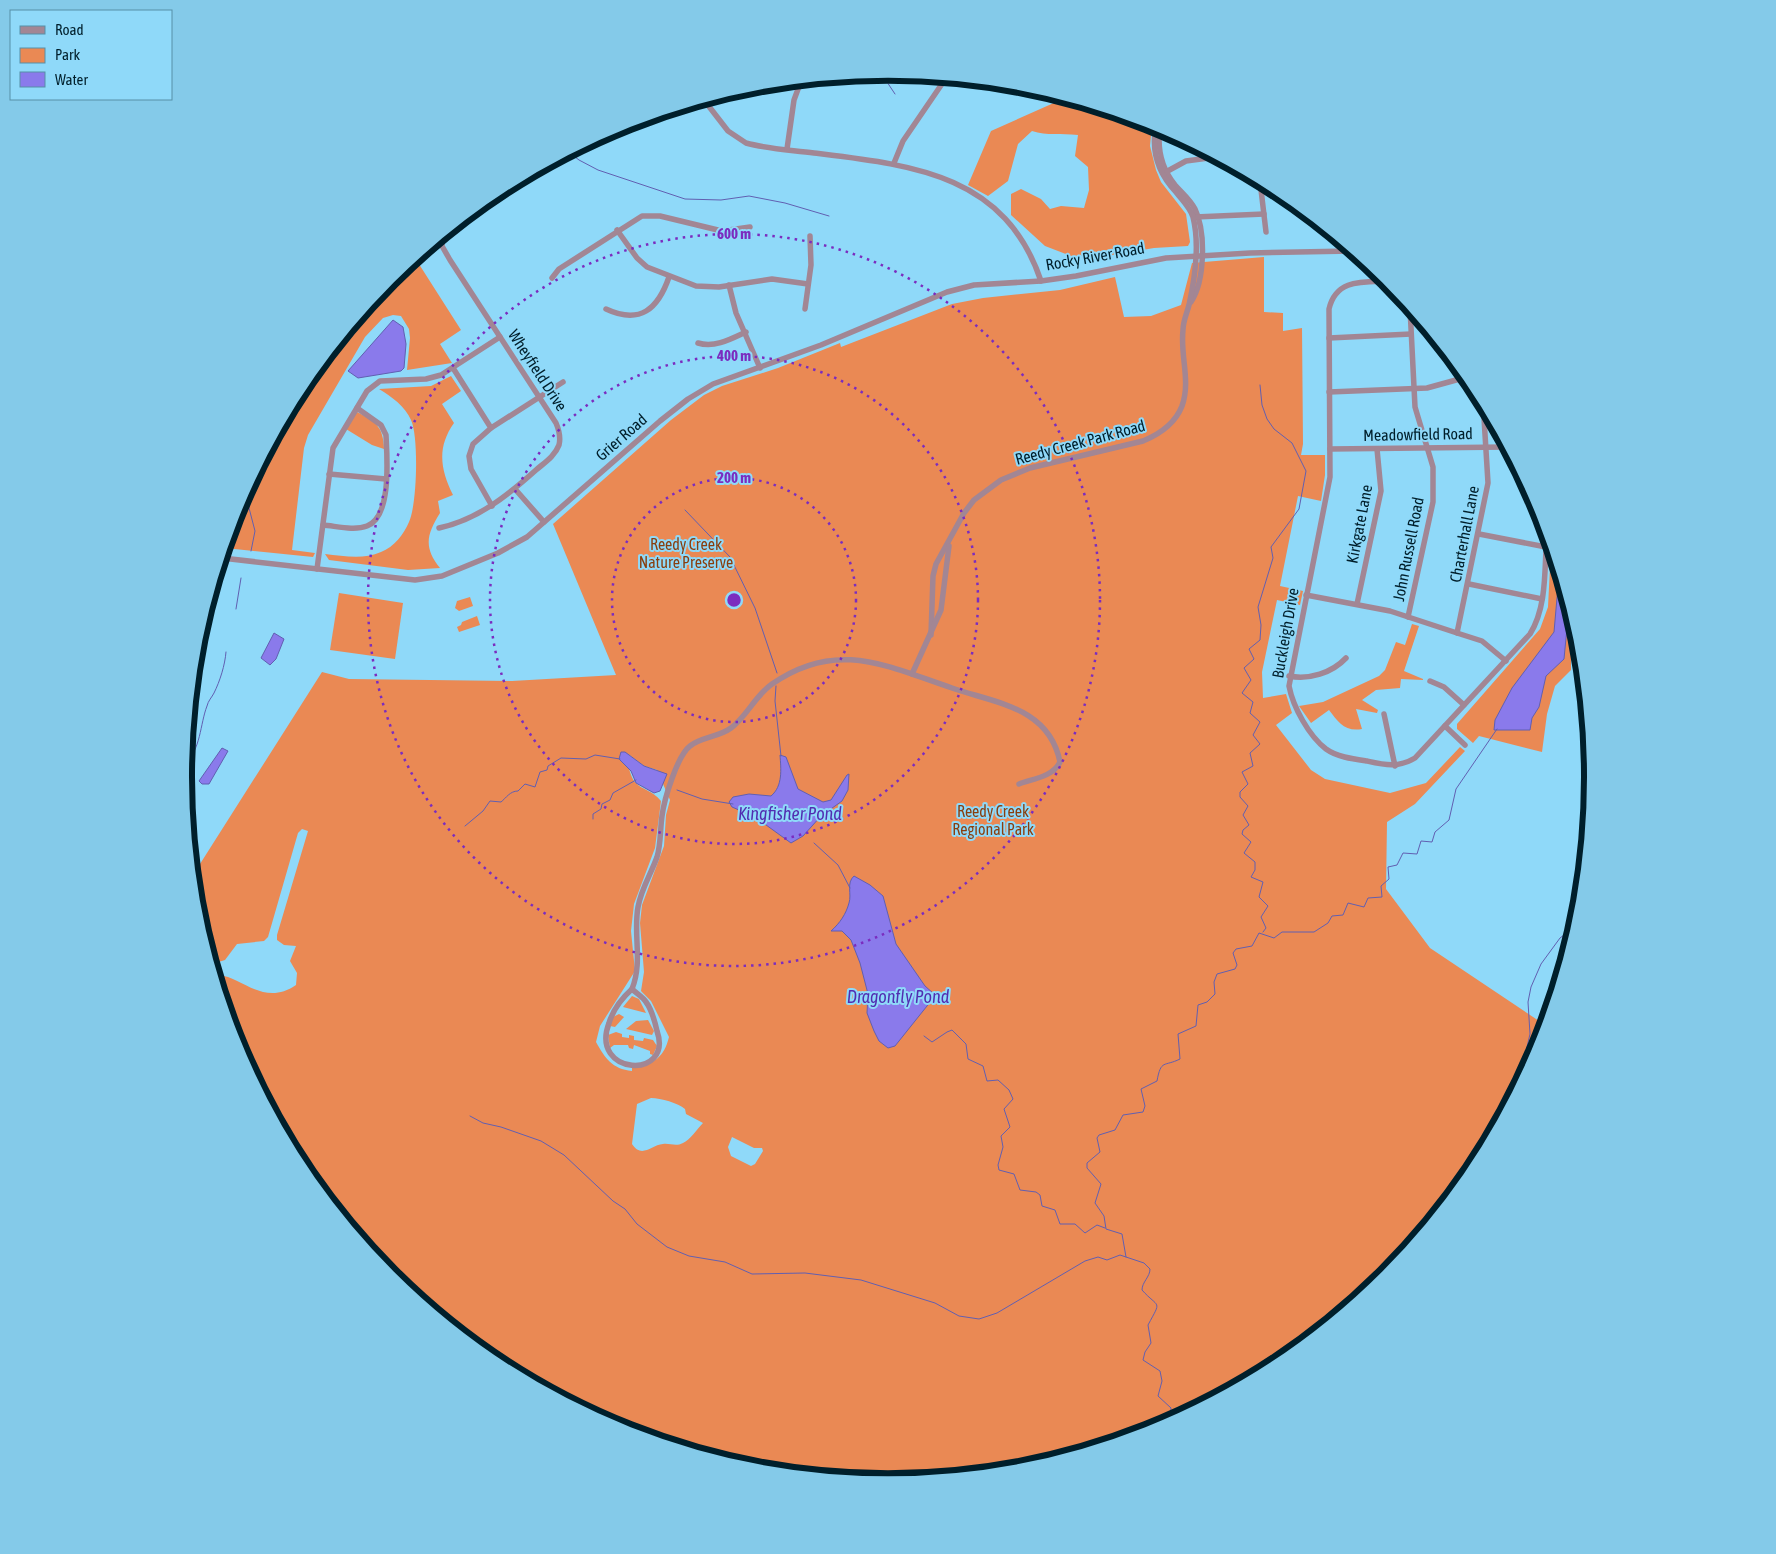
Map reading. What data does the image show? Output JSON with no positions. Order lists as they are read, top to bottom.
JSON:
{
  "streets": {
    "street": [
      "Rocky River Road",
      "Wheyfield Drive",
      "Meadowfield Road",
      "Grier Road",
      "Reedy Creek Park Road",
      "Kirkgate Lane",
      "Charterhall Lane",
      "John Russell Road",
      "Buckleigh Drive"
    ]
  },
  "crossings": [
    ["Rocky River Road", "Grier Road"],
    ["Rocky River Road", "Reedy Creek Park Road"],
    ["Meadowfield Road", "Kirkgate Lane"],
    ["Meadowfield Road", "Charterhall Lane"],
    ["Meadowfield Road", "John Russell Road"],
    ["Meadowfield Road", "Buckleigh Drive"]
  ],
  "water": ["Kingfisher Pond", "Dragonfly Pond"],
  "parks": ["Reedy Creek Nature Preserve", "Reedy Creek Regional Park"],
  "legend": ["Road", "Park", "Water"],
  "rings": ["600 m", "400 m", "200 m"]
}
